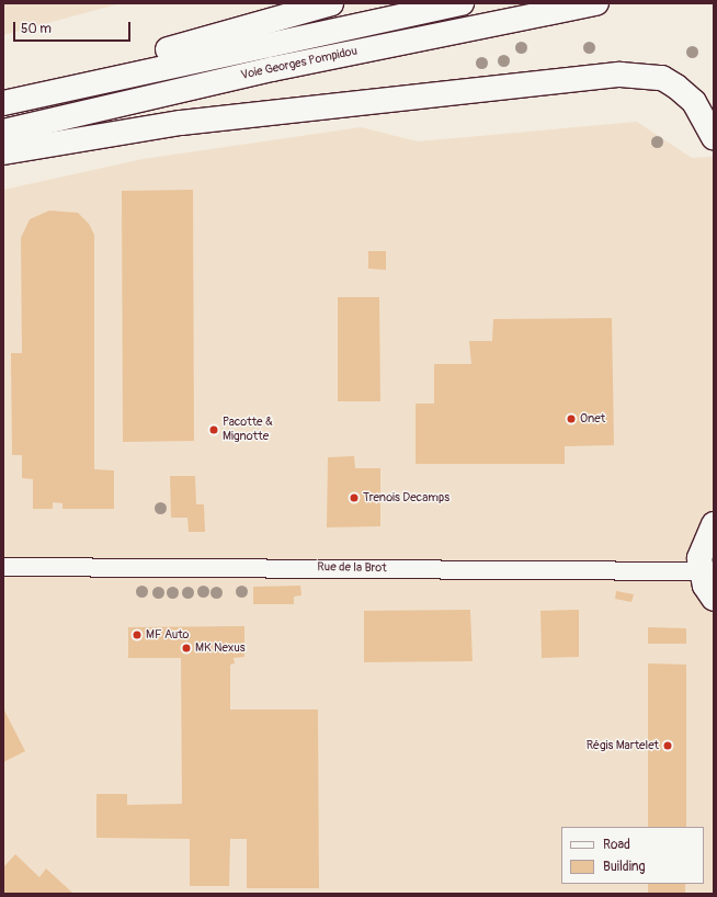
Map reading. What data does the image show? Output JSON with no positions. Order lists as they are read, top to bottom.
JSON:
{
  "streets": {
    "main road": ["Voie Georges Pompidou"],
    "street": ["Rue de la Brot"]
  },
  "places": [
    "Onet",
    "Pacotte & Mignotte",
    "Trenois Decamps",
    "MF Auto",
    "MK Nexus",
    "Régis Martelet"
  ],
  "legend": ["Road", "Building"],
  "scale_bar": "50 m"
}
